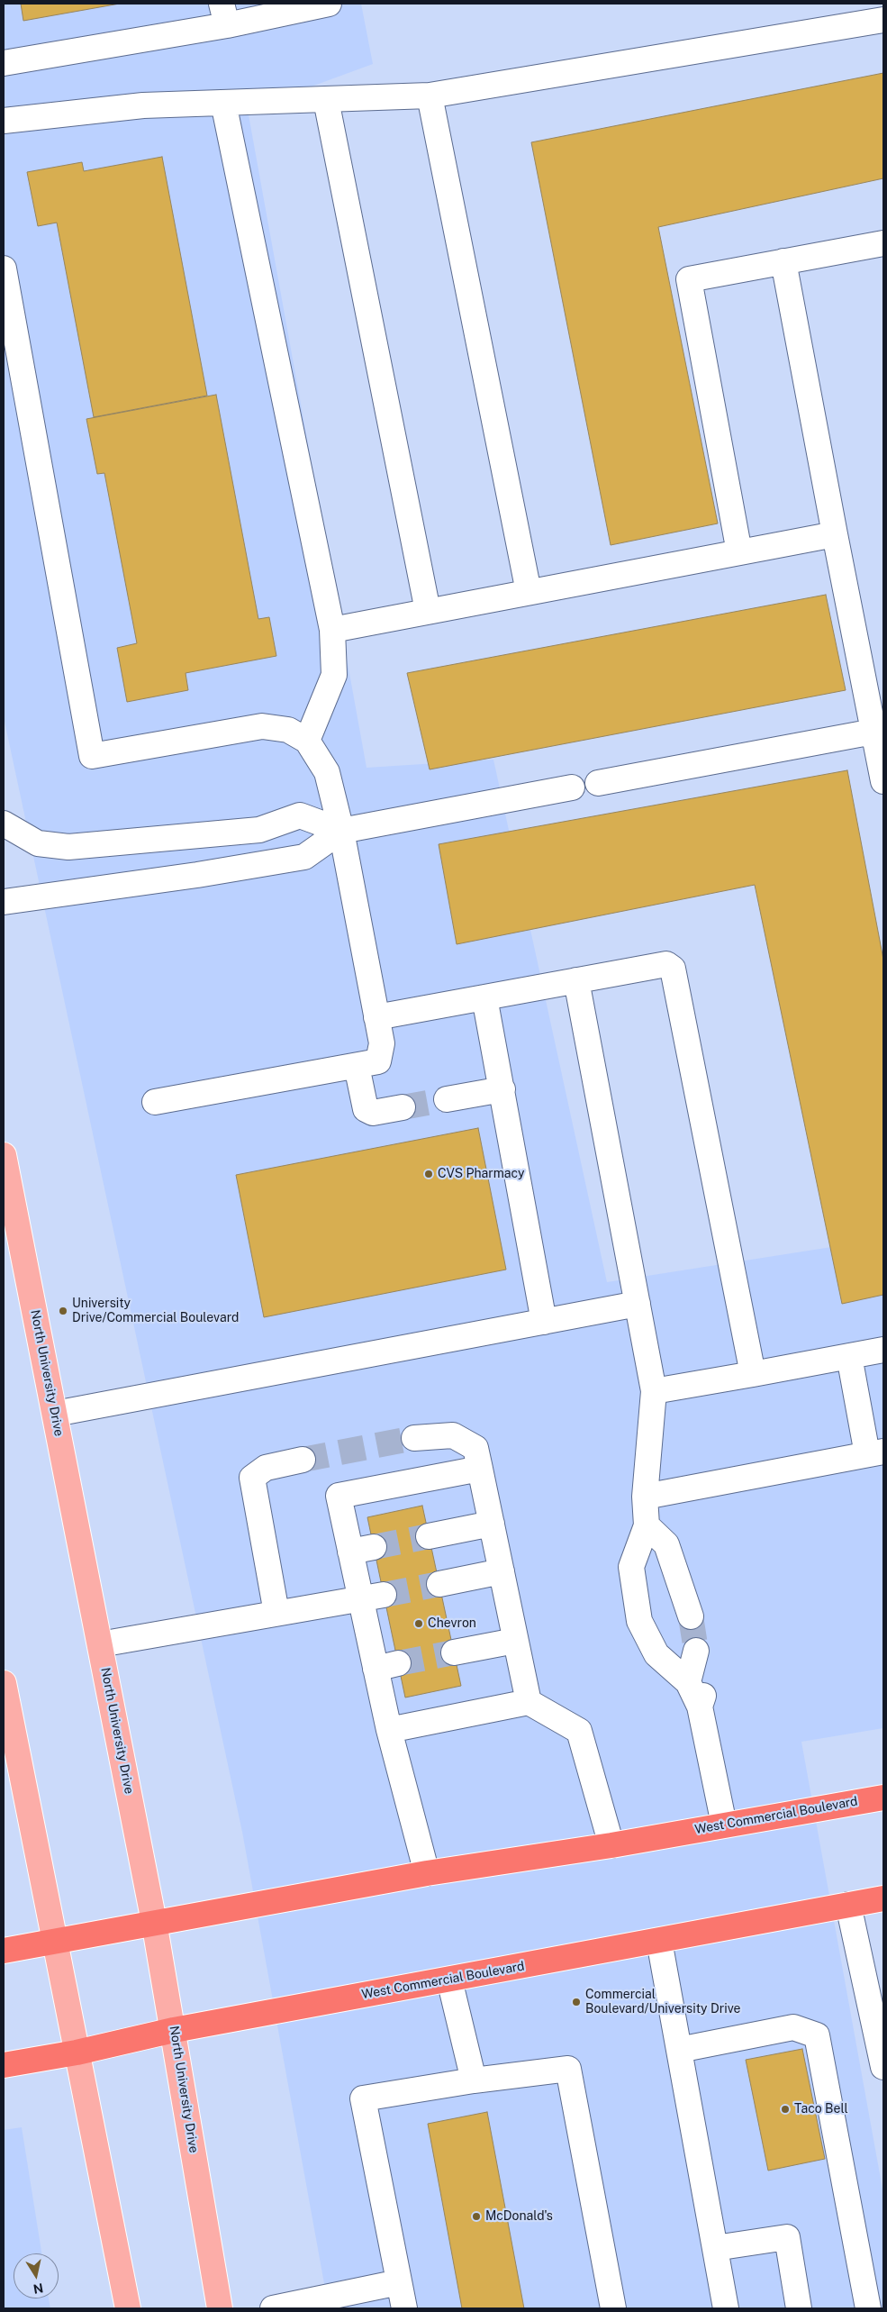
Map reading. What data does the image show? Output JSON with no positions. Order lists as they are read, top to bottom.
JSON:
{
  "streets": {
    "highway": ["West Commercial Boulevard"],
    "main road": ["North University Drive"]
  },
  "crossings": [
    ["North University Drive", "West Commercial Boulevard"]
  ],
  "places": [
    "CVS Pharmacy",
    "University Drive/Commercial Boulevard",
    "Chevron",
    "Commercial Boulevard/University Drive",
    "Taco Bell",
    "McDonald's"
  ],
  "north": "bottom"
}
